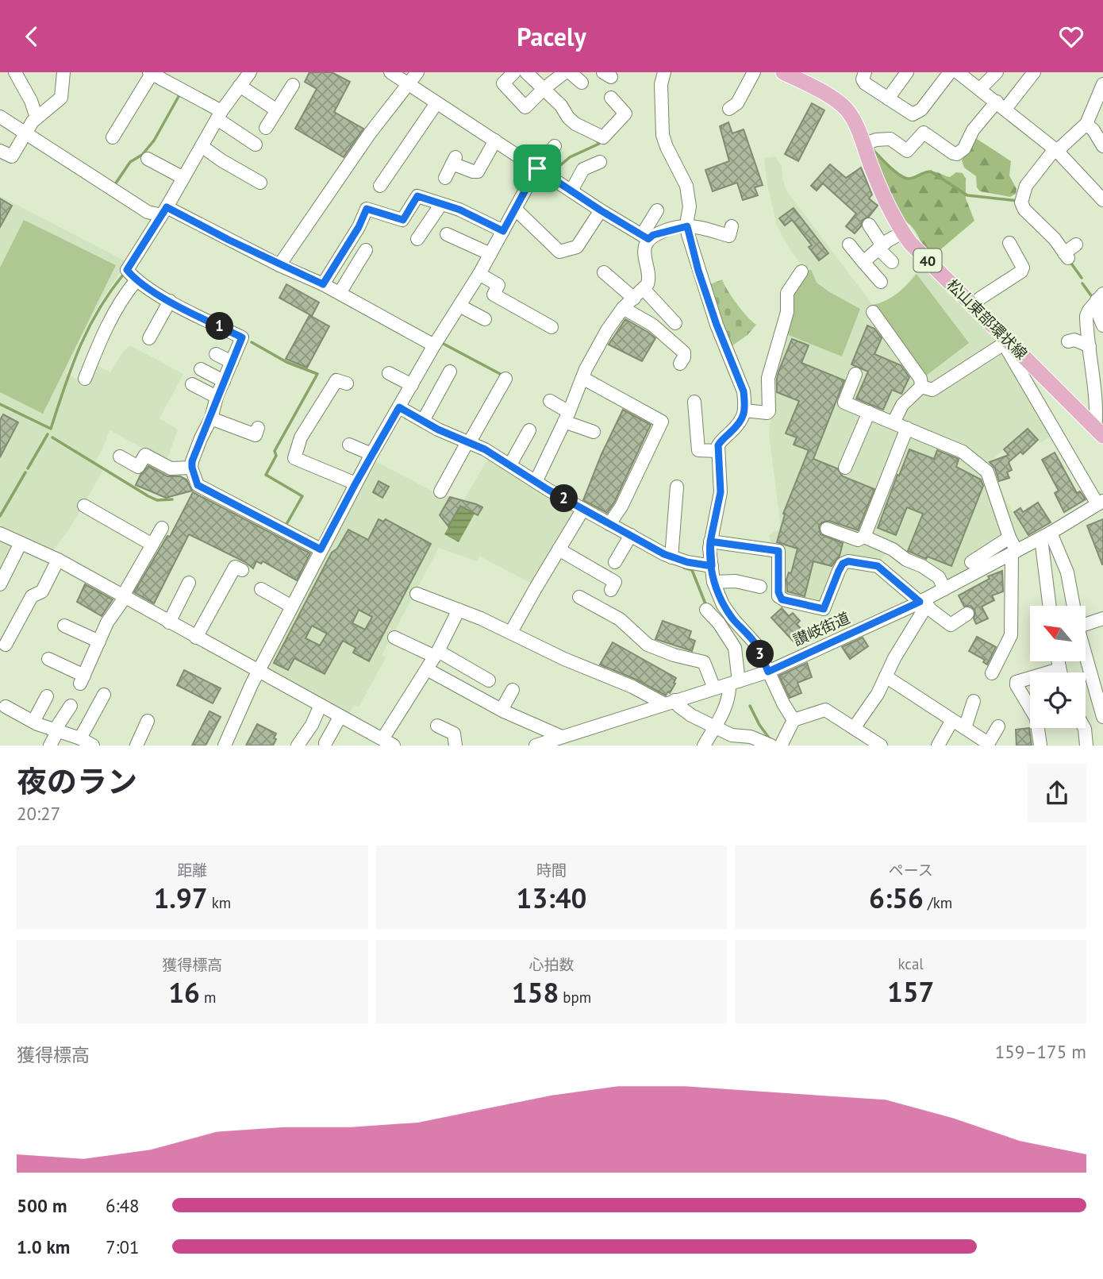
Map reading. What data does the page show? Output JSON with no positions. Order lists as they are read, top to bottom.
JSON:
{
  "streets": {
    "main road": ["40", "松山東部環状線"],
    "street": ["讃岐街道"]
  },
  "north": "top left",
  "page": {
    "header": "Pacely",
    "pins": ["1", "2", "3"],
    "heading": ["夜のラン", "20:27"],
    "stats": [
      ["距離", "1.97 km"],
      ["時間", "13:40"],
      ["ペース", "6:56 /km"],
      ["獲得標高", "16 m"],
      ["心拍数", "158 bpm"],
      ["kcal", "157"]
    ],
    "chart": ["獲得標高", "159–175 m"],
    "list": [
      {
        "name": "500 m",
        "note": "6:48"
      },
      {
        "name": "1.0 km",
        "note": "7:01"
      }
    ]
  }
}
